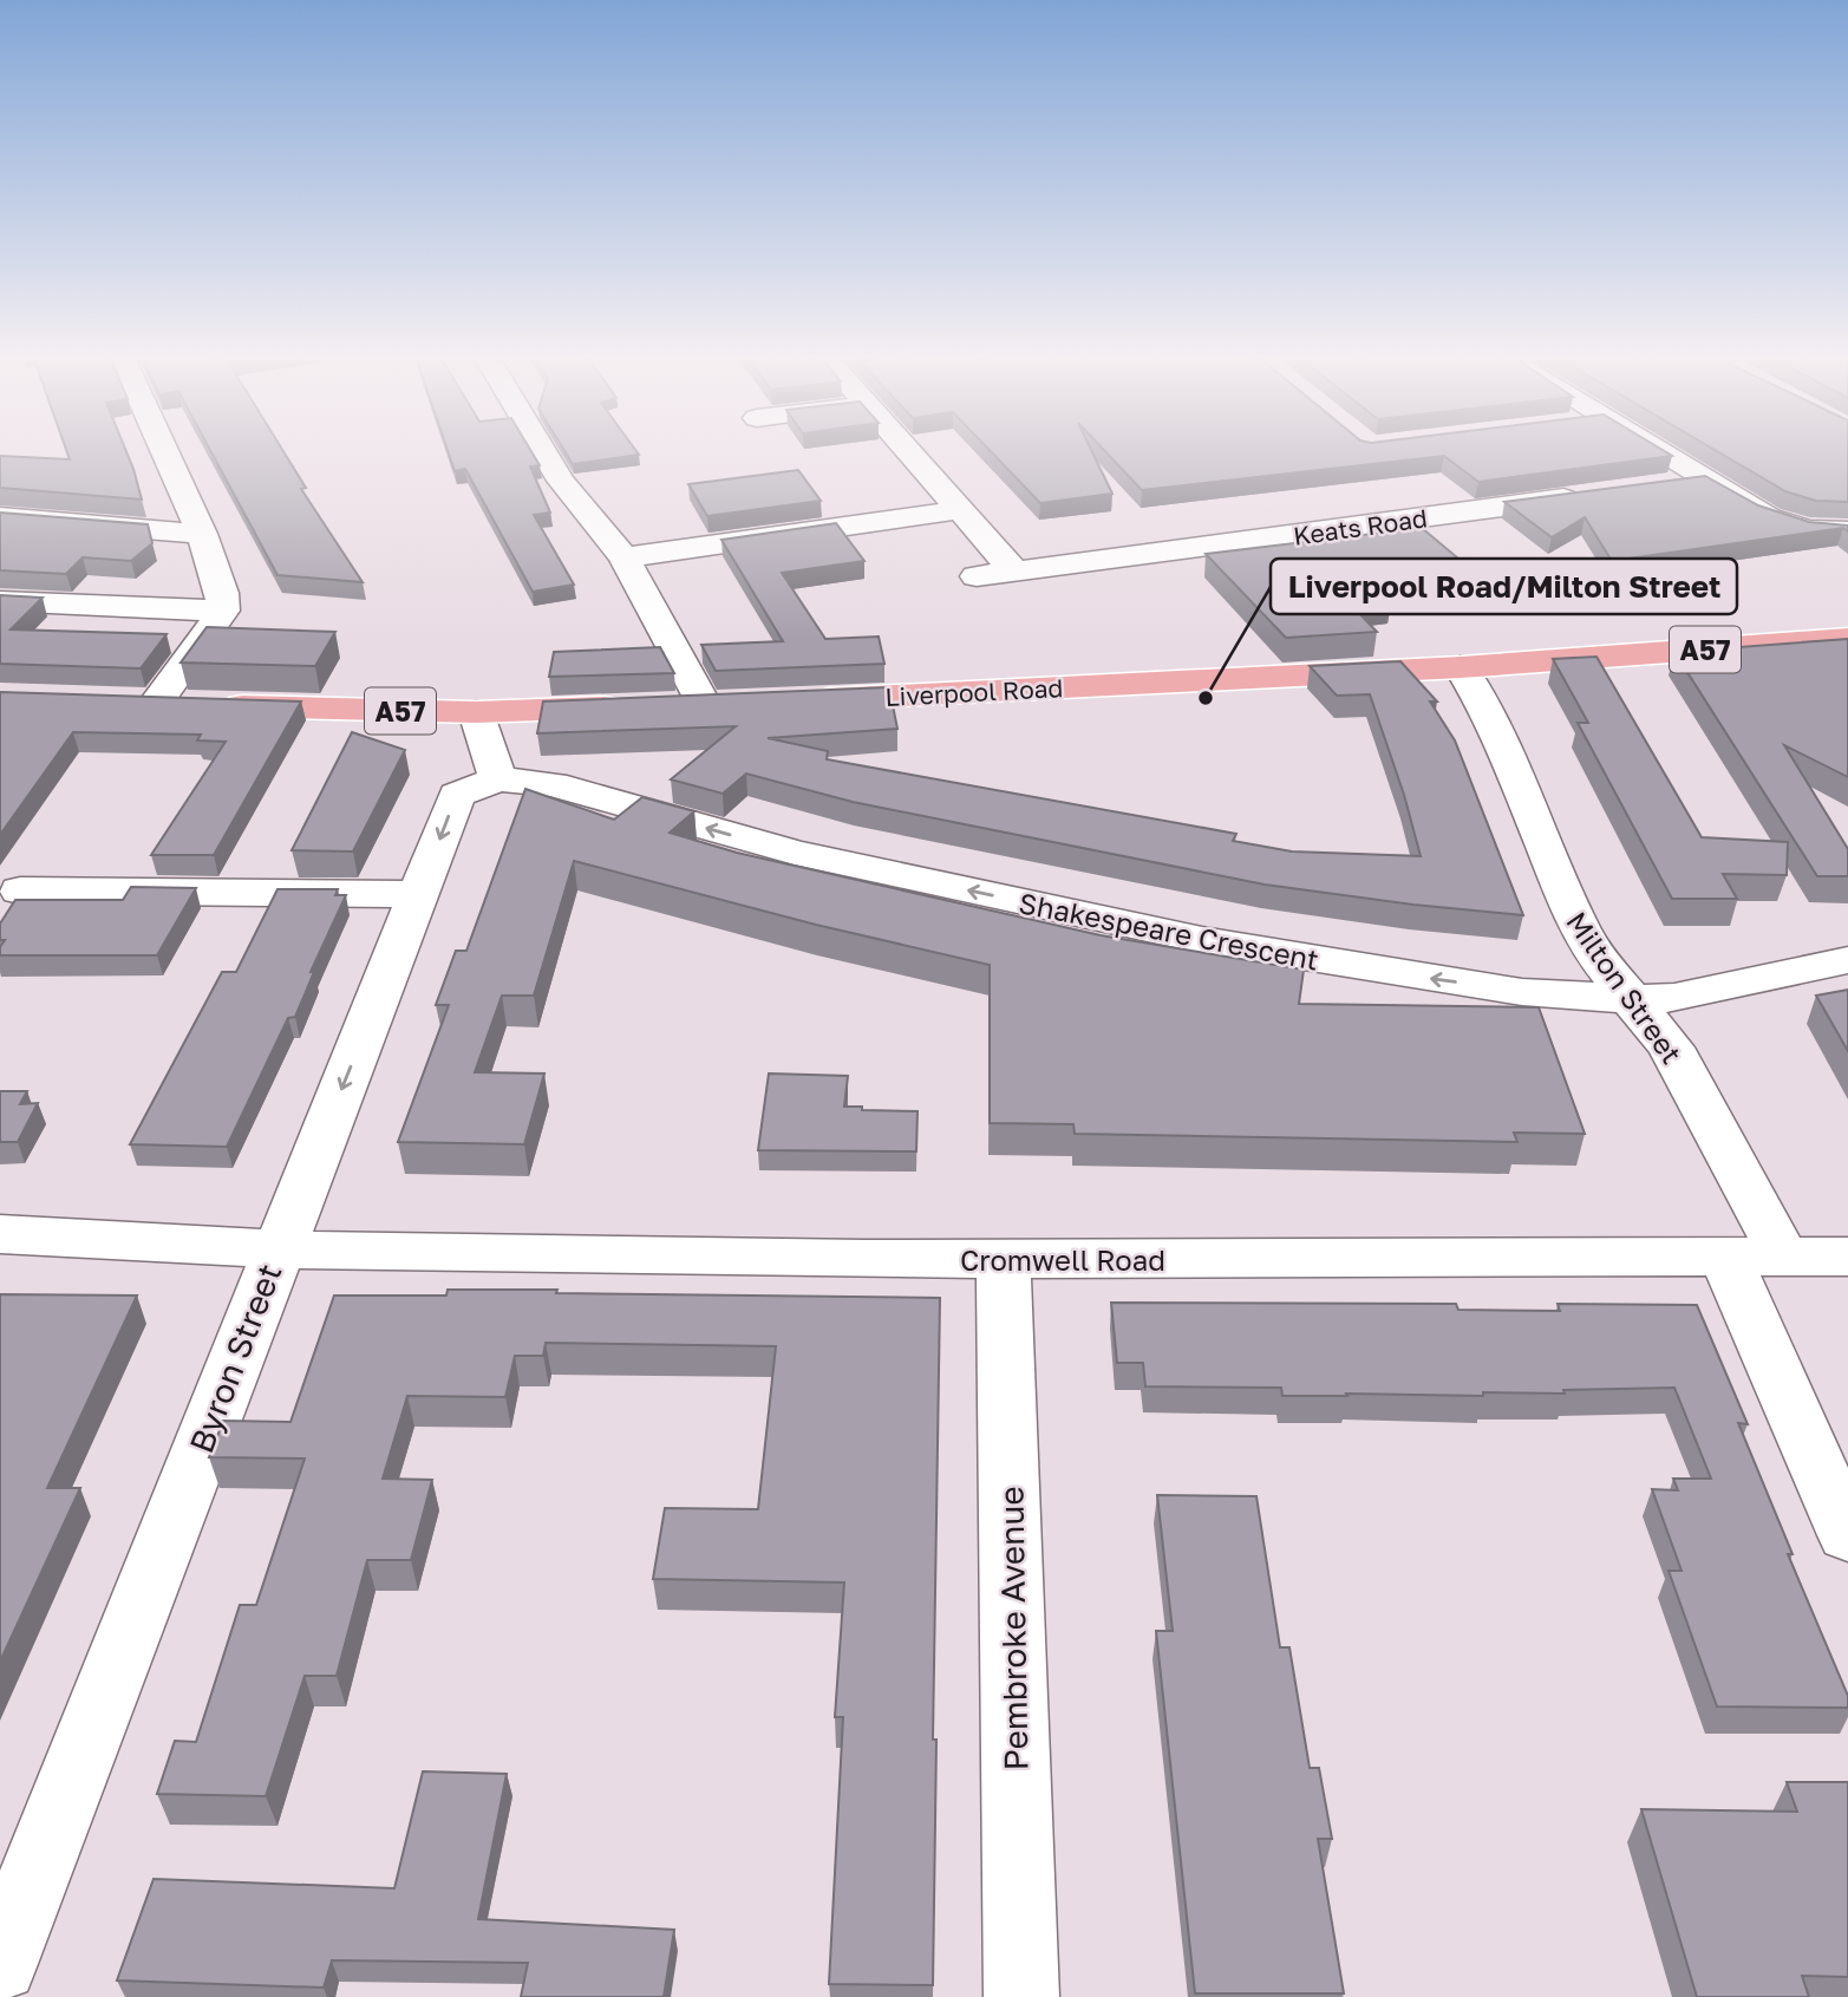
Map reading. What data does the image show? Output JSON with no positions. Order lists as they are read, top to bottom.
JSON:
{
  "streets": {
    "main road": ["A57", "Liverpool Road"],
    "street": [
      "Keats Road",
      "Shakespeare Crescent",
      "Milton Street",
      "Cromwell Road",
      "Byron Street",
      "Pembroke Avenue"
    ]
  },
  "crossings": [
    ["Liverpool Road", "Milton Street"],
    ["Shakespeare Crescent", "Milton Street"],
    ["Shakespeare Crescent", "Byron Street"],
    ["Milton Street", "Cromwell Road"],
    ["Cromwell Road", "Byron Street"],
    ["Cromwell Road", "Pembroke Avenue"]
  ],
  "one_way": ["Shakespeare Crescent", "Byron Street"],
  "places": ["Liverpool Road/Milton Street"]
}
